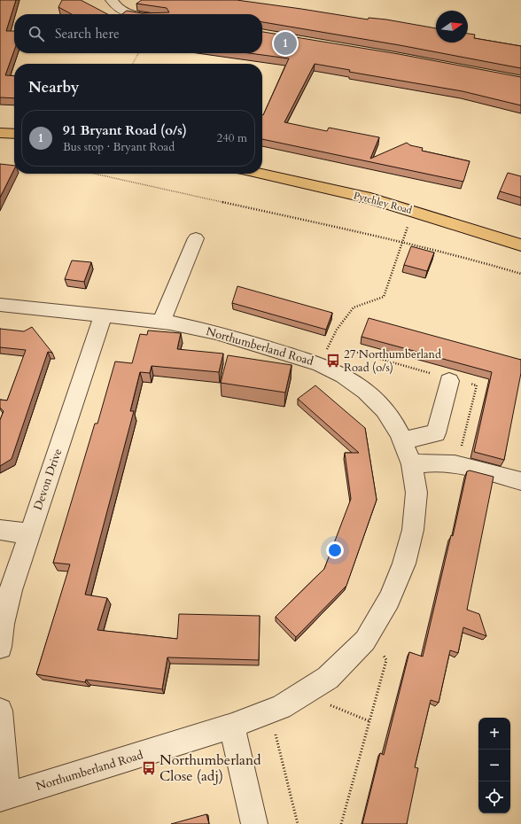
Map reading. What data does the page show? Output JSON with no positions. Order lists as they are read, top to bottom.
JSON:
{
  "streets": {
    "main road": ["Pytchley Road"],
    "street": ["Northumberland Road", "Devon Drive"]
  },
  "crossings": [
    ["Northumberland Road", "Devon Drive"]
  ],
  "places": {
    "bus stop": ["27 Northumberland Road (o/s)", "Northumberland Close (adj)"]
  },
  "north": "right",
  "page": {
    "search": "Search here",
    "pins": "1",
    "heading": "Nearby",
    "list": [
      {
        "mark": "1",
        "name": "91 Bryant Road (o/s)",
        "note": "Bus stop · Bryant Road",
        "value": "240 m"
      }
    ],
    "map_buttons": ["+", "−"]
  }
}
